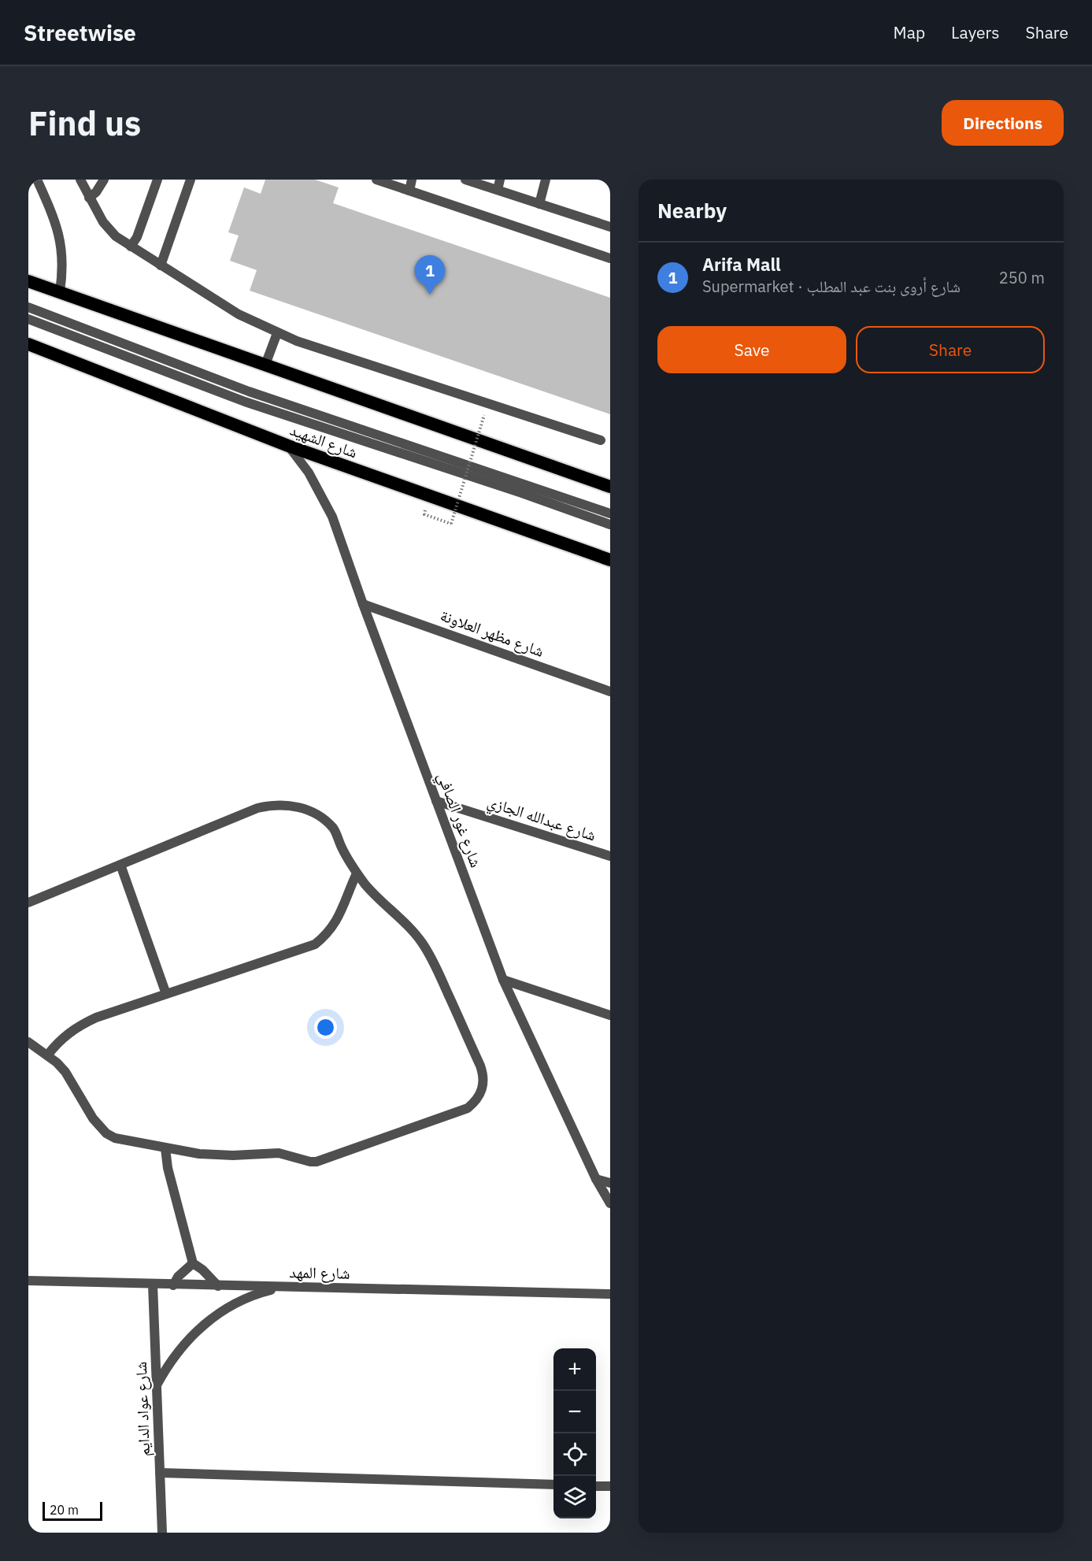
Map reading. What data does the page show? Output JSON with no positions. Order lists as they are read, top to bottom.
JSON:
{
  "streets": {
    "highway": ["شارع الشهيد"],
    "street": [
      "شارع مظهر العلاونة",
      "شارع عبدالله الجازي",
      "شارع غور الصافي",
      "شارع المهد",
      "شارع عواد الدايم"
    ]
  },
  "crossings": [
    ["شارع الشهيد", "شارع غور الصافي"],
    ["شارع مظهر العلاونة", "شارع غور الصافي"],
    ["شارع عبدالله الجازي", "شارع غور الصافي"],
    ["شارع المهد", "شارع عواد الدايم"]
  ],
  "scale_bar": "20 m",
  "page": {
    "header": "Streetwise",
    "nav": ["Map", "Layers", "Share"],
    "buttons": [
      "Directions",
      ["Save", "Share"]
    ],
    "title": "Find us",
    "heading": "Nearby",
    "list": [
      {
        "mark": "1",
        "name": "Arifa Mall",
        "note": "Supermarket · شارع أروى بنت عبد المطلب",
        "value": "250 m"
      }
    ],
    "pins": "1",
    "map_buttons": ["+", "−"],
    "scale": "20 m"
  }
}
